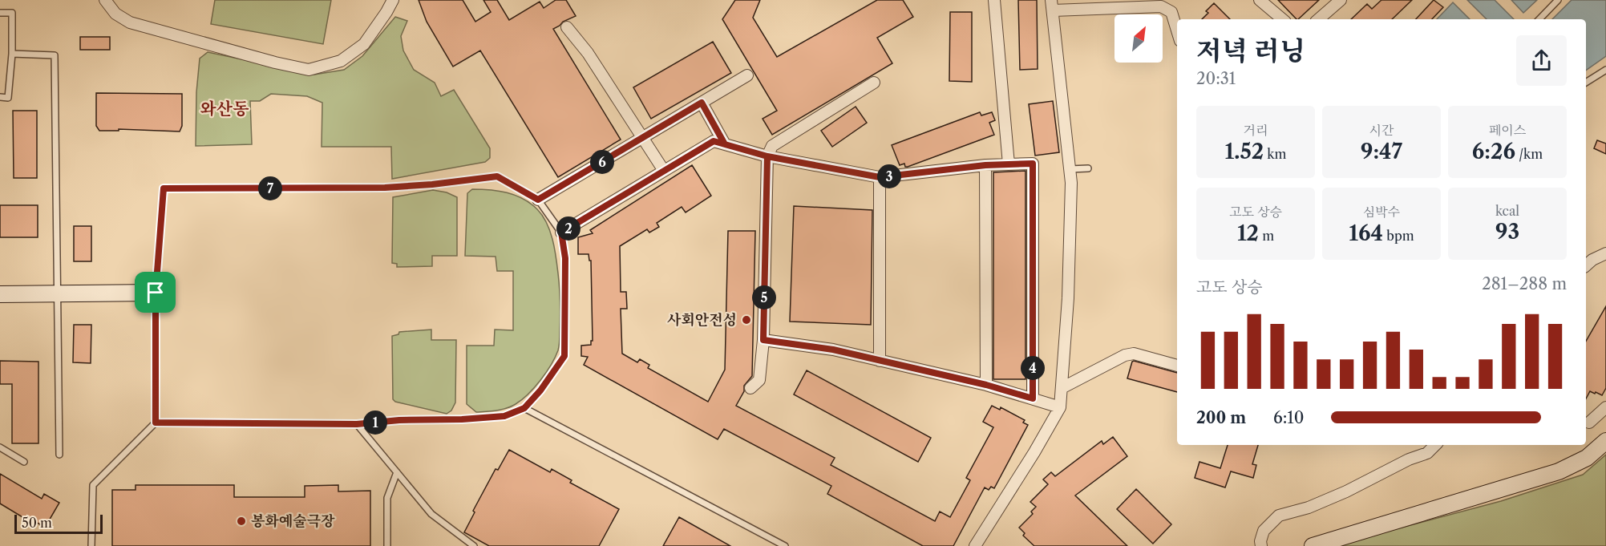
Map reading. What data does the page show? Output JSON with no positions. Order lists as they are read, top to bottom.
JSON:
{
  "districts": ["와산동"],
  "places": ["사회안전성", "봉화예술극장"],
  "scale_bar": "50 m",
  "north": "top right",
  "page": {
    "heading": ["저녁 러닝", "20:31"],
    "stats": [
      ["거리", "1.52 km"],
      ["시간", "9:47"],
      ["페이스", "6:26 /km"],
      ["고도 상승", "12 m"],
      ["심박수", "164 bpm"],
      ["kcal", "93"]
    ],
    "pins": [
      "6",
      "3",
      "7",
      "2",
      "5",
      "4",
      "1"
    ],
    "chart": ["고도 상승", "281–288 m"],
    "list": [
      {
        "name": "200 m",
        "note": "6:10"
      }
    ],
    "scale": "50 m"
  }
}
